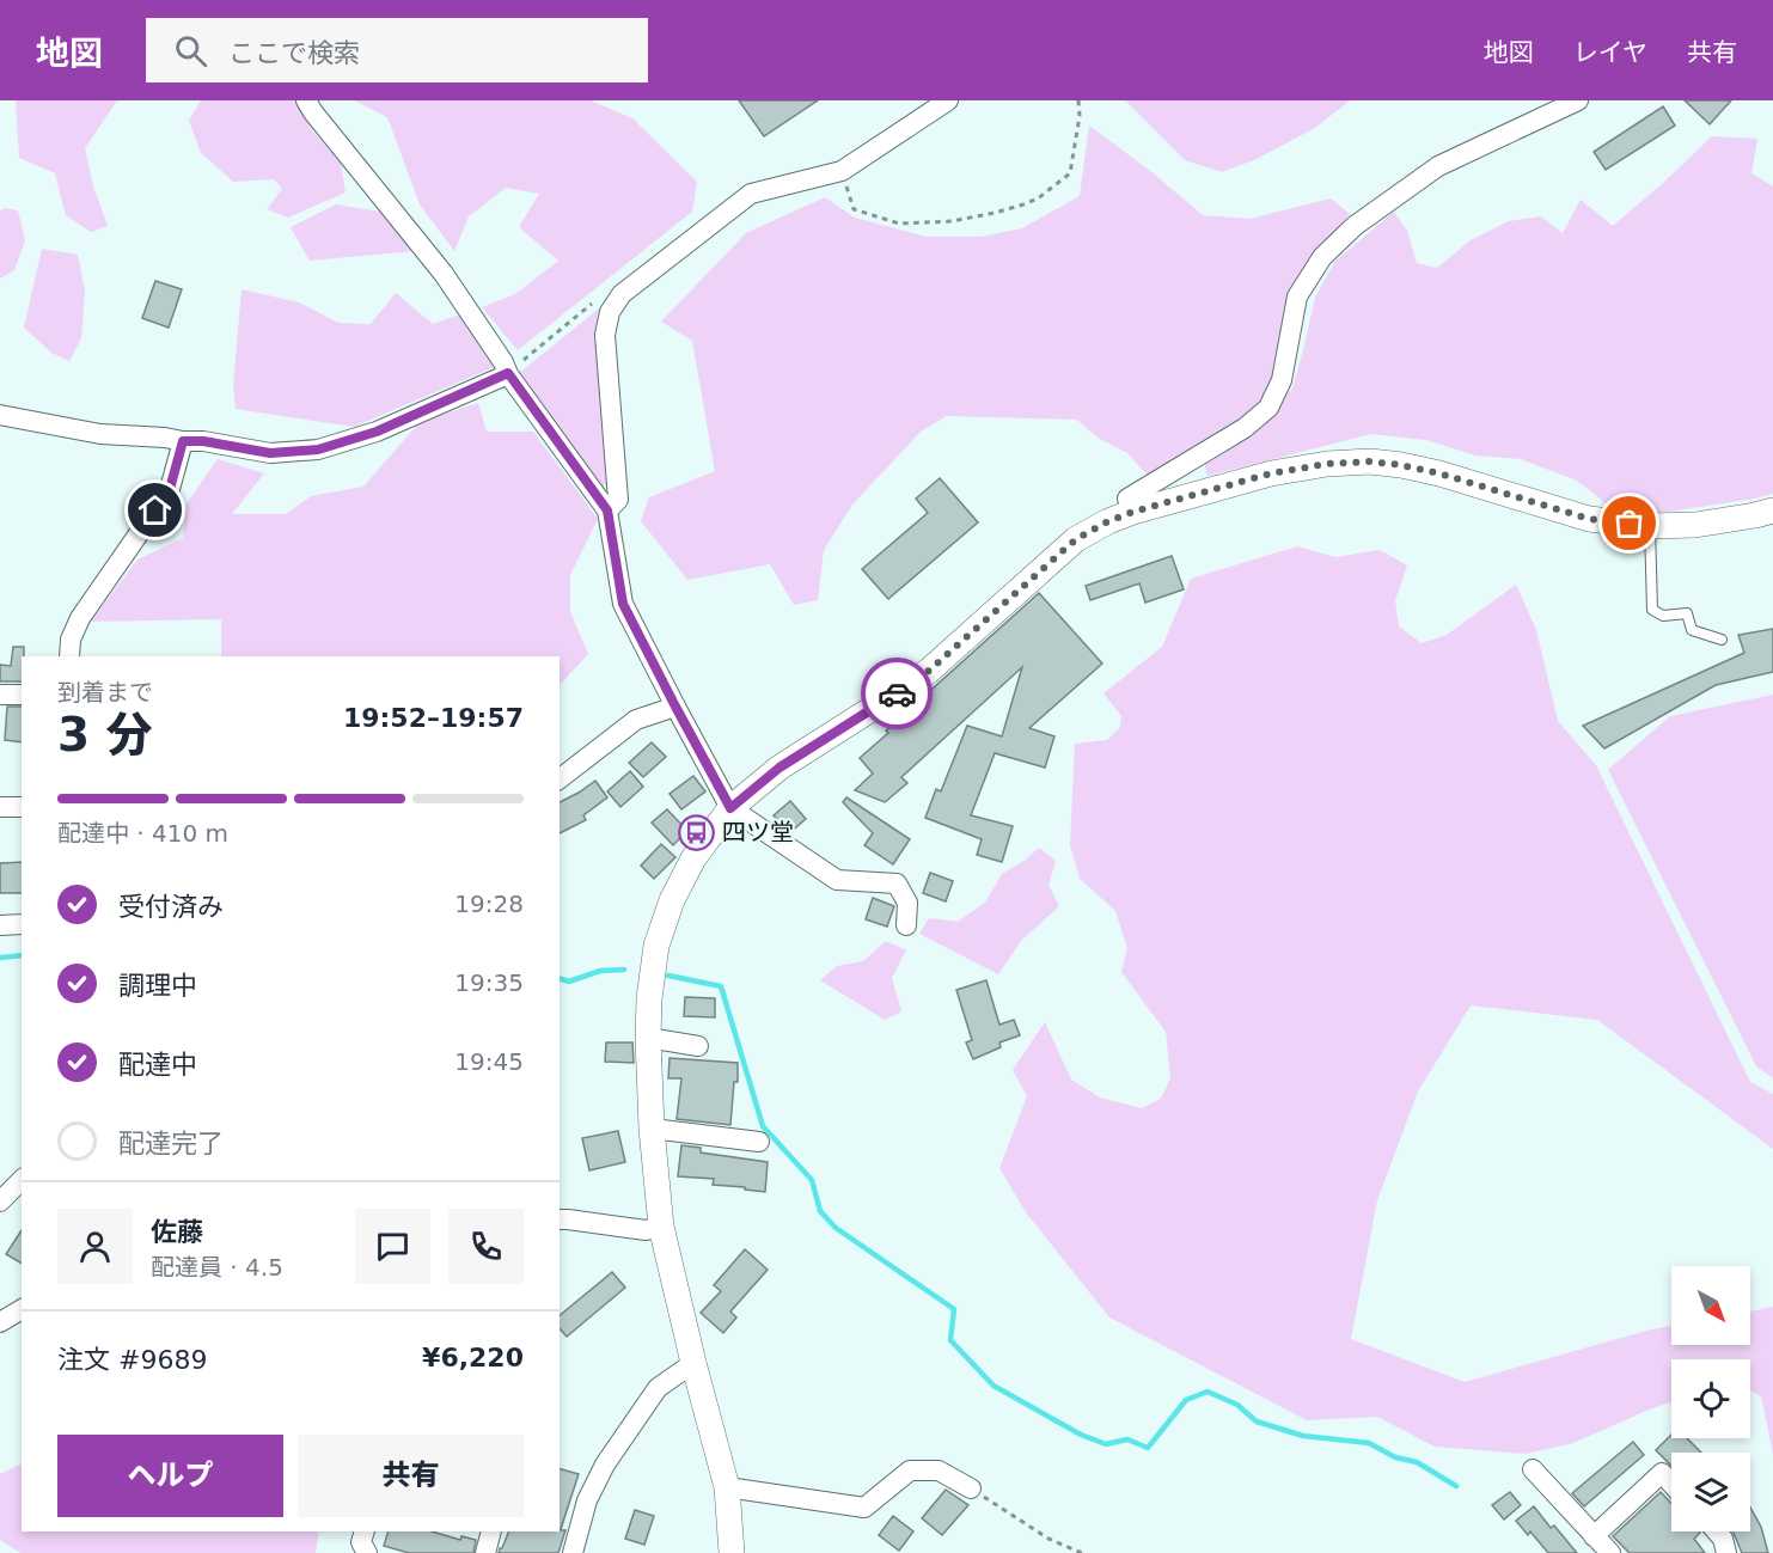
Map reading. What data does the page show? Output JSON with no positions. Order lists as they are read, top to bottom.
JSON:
{
  "places": {
    "bus stop": ["四ツ堂"]
  },
  "north": "bottom right",
  "page": {
    "header": "地図",
    "search": "ここで検索",
    "nav": ["地図", "レイヤ", "共有"],
    "heading": ["3 分", "到着まで", "19:52–19:57"],
    "panel": [
      "佐藤",
      "配達員 · 4.5",
      "注文 #9689",
      "¥6,220"
    ],
    "bar": "配達中 · 410 m",
    "list": [
      ["受付済み", "19:28"],
      ["調理中", "19:35"],
      ["配達中", "19:45"],
      "配達完了"
    ],
    "buttons": ["ヘルプ", "共有"]
  }
}
